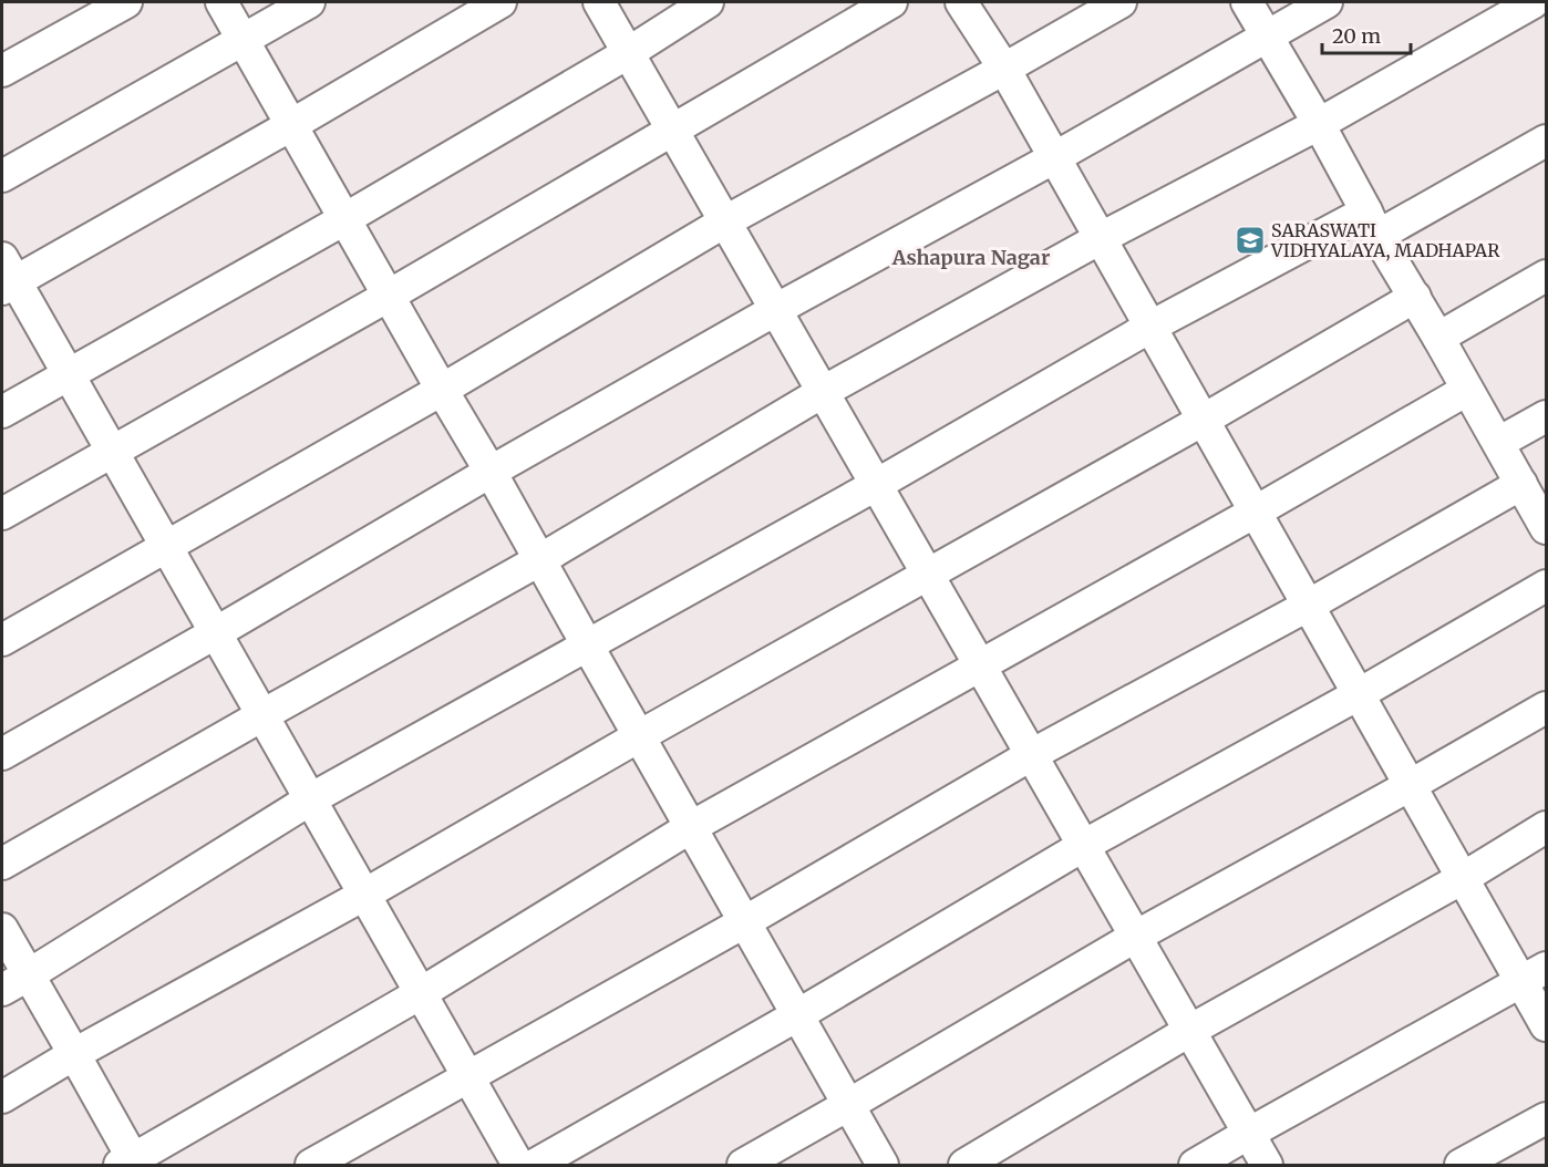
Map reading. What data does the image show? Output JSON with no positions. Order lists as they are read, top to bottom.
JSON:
{
  "districts": ["Ashapura Nagar"],
  "places": {
    "school or university": ["SARASWATI VIDHYALAYA, MADHAPAR"]
  },
  "scale_bar": "20 m"
}
